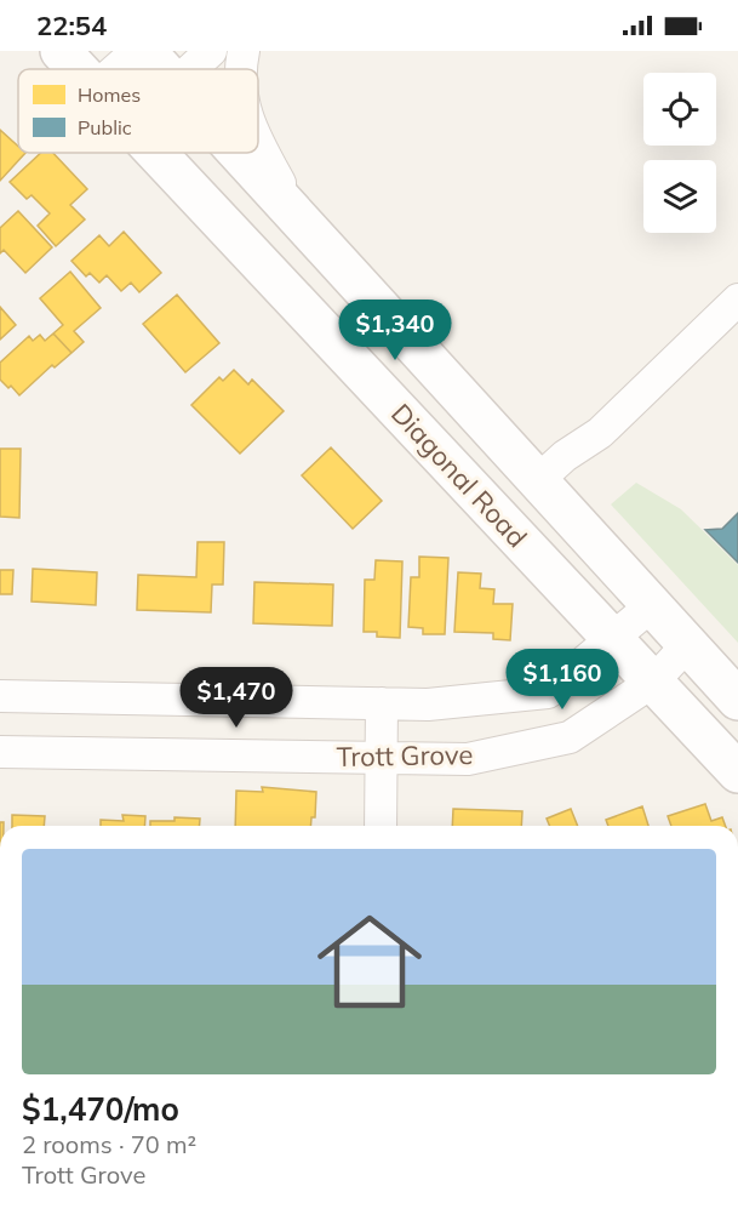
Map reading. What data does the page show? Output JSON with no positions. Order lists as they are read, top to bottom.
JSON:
{
  "streets": {
    "main road": ["Diagonal Road"],
    "street": ["Trott Grove"]
  },
  "crossings": [
    ["Diagonal Road", "Trott Grove"]
  ],
  "legend": ["Homes", "Public"],
  "page": {
    "status": "22:54",
    "price": ["$1,340", "$1,160", "$1,470"],
    "list": [
      {
        "name": "$1,470/mo",
        "note": "2 rooms · 70 m² · Trott Grove"
      }
    ]
  }
}
